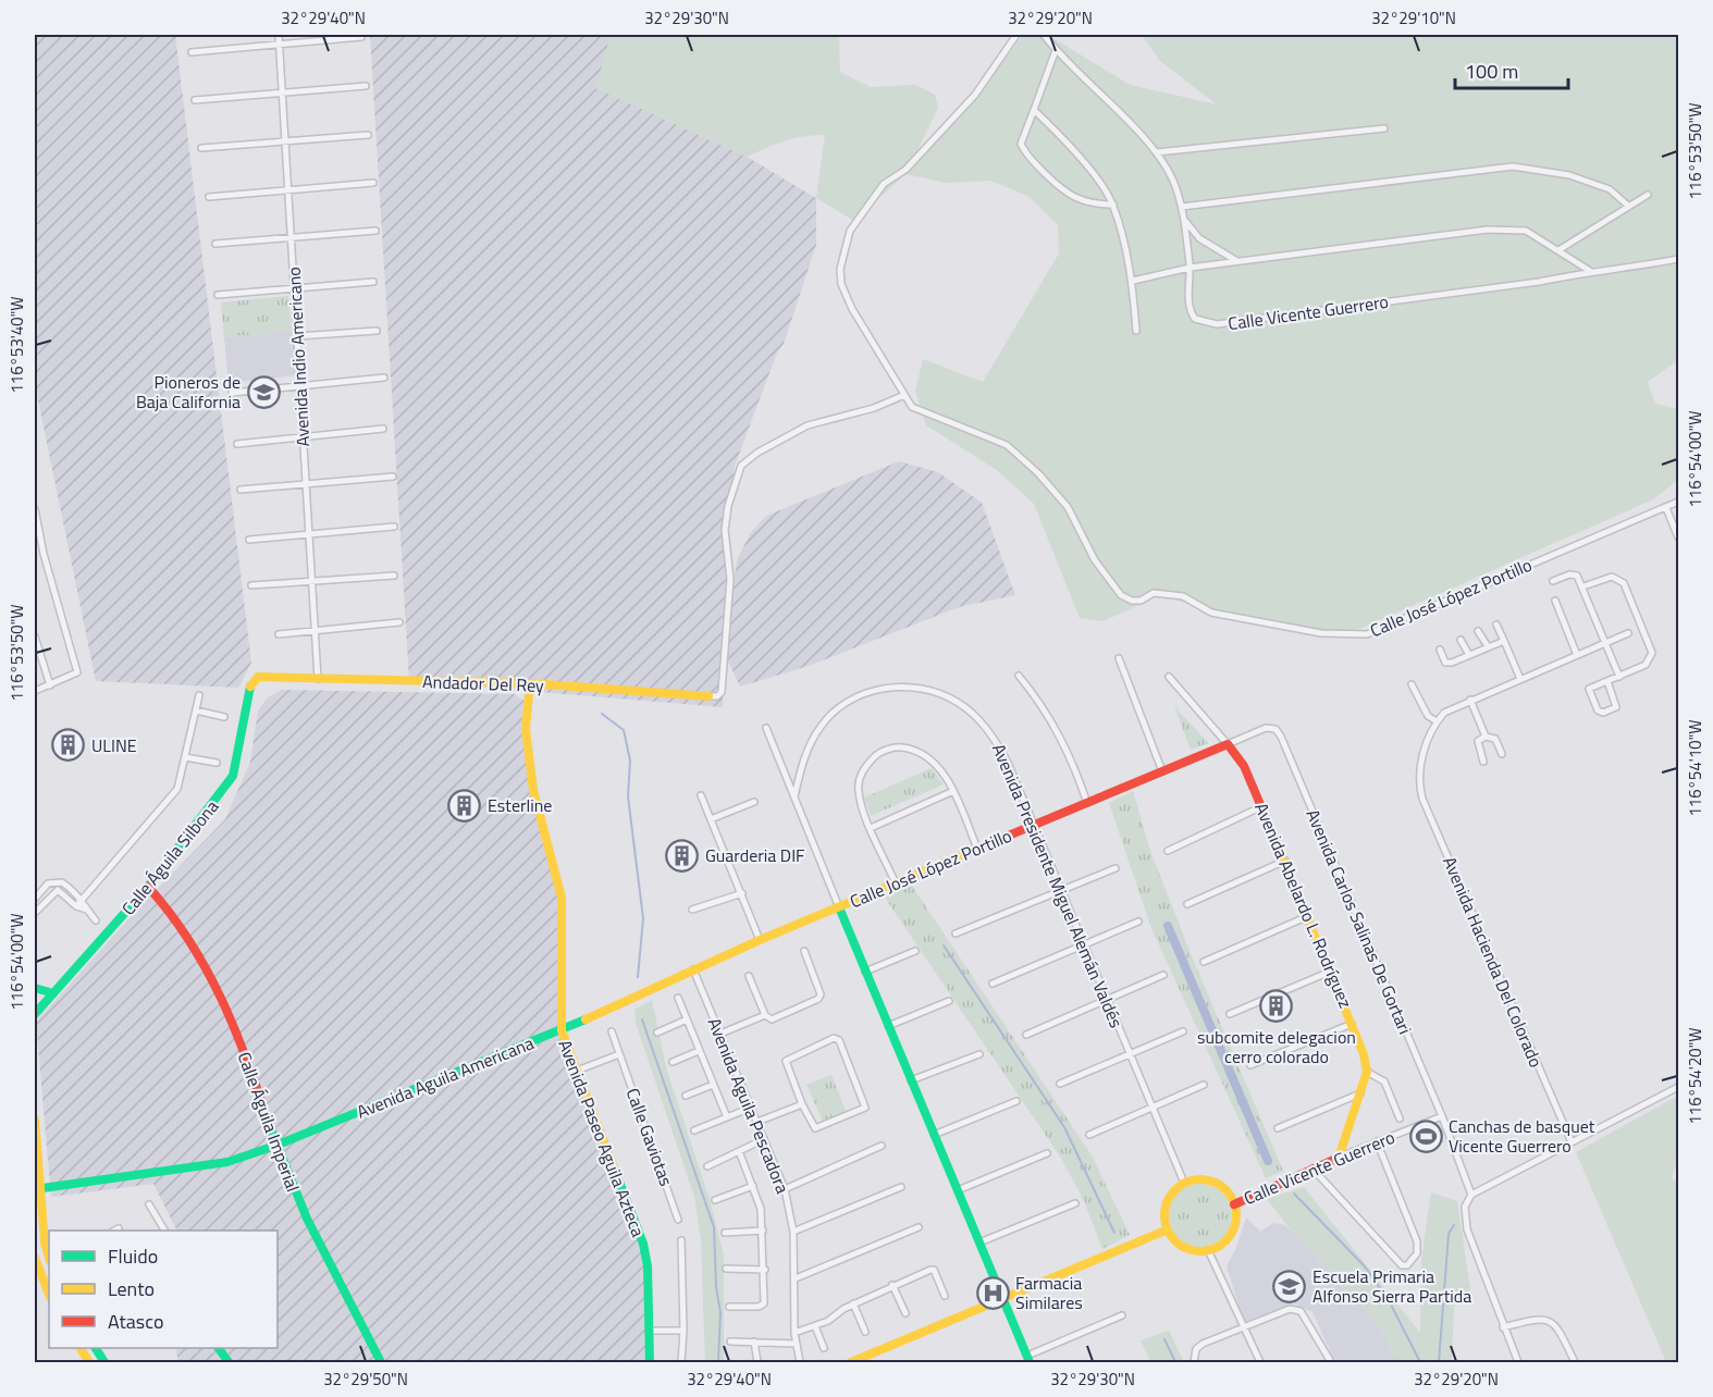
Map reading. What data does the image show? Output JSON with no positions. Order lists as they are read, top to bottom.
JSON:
{
  "streets": {
    "street": [
      "Calle Vicente Guerrero",
      "Avenida Indio Americano",
      "Calle José López Portillo",
      "Andador Del Rey",
      "Calle Águila Silbona",
      "Avenida Presidente Miguel Alemán Valdés",
      "Avenida Abelardo L. Rodríguez",
      "Avenida Carlos Salinas De Gortari",
      "Avenida Hacienda Del Colorado",
      "Avenida Aguila Americana",
      "Avenida Aguila Pescadora",
      "Calle Águila Imperial",
      "Calle Gaviotas",
      "Avenida Paseo Aguila Azteca"
    ]
  },
  "crossings": [
    ["Calle Vicente Guerrero", "Avenida Presidente Miguel Alemán Valdés"],
    ["Calle Vicente Guerrero", "Avenida Abelardo L. Rodríguez"],
    ["Calle Vicente Guerrero", "Avenida Carlos Salinas De Gortari"],
    ["Avenida Indio Americano", "Andador Del Rey"],
    ["Calle José López Portillo", "Avenida Presidente Miguel Alemán Valdés"],
    ["Calle José López Portillo", "Avenida Abelardo L. Rodríguez"],
    ["Calle José López Portillo", "Avenida Carlos Salinas De Gortari"],
    ["Calle José López Portillo", "Avenida Aguila Americana"],
    ["Andador Del Rey", "Calle Águila Silbona"],
    ["Andador Del Rey", "Avenida Paseo Aguila Azteca"],
    ["Calle Águila Silbona", "Calle Águila Imperial"],
    ["Avenida Aguila Americana", "Avenida Aguila Pescadora"],
    ["Avenida Aguila Americana", "Calle Águila Imperial"],
    ["Avenida Aguila Americana", "Avenida Paseo Aguila Azteca"]
  ],
  "places": {
    "school or university": ["Pioneros de Baja California", "Escuela Primaria Alfonso Sierra Partida"],
    "building": [
      "ULINE",
      "Esterline",
      "Guarderia DIF",
      "subcomite delegacion cerro colorado"
    ],
    "sports": ["Canchas de basquet Vicente Guerrero"],
    "hospital": ["Farmacia Similares"]
  },
  "legend": ["Fluido", "Lento", "Atasco"],
  "scale_bar": "100 m",
  "coordinates": [
    "32°29'40\"N",
    "32°29'30\"N",
    "32°29'20\"N",
    "32°29'10\"N",
    "116°53'50\"W",
    "116°53'40\"W",
    "116°54'00\"W",
    "116°54'10\"W",
    "116°54'20\"W",
    "32°29'50\"N"
  ]
}
